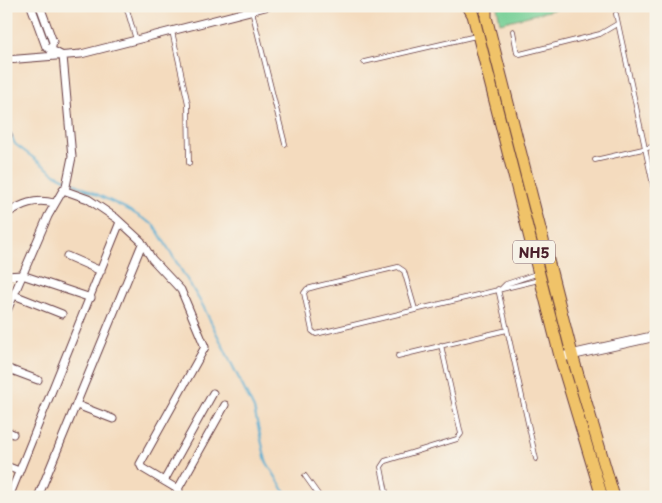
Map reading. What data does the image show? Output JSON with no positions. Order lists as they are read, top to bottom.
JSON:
{
  "streets": {
    "highway": ["NH5"]
  }
}
